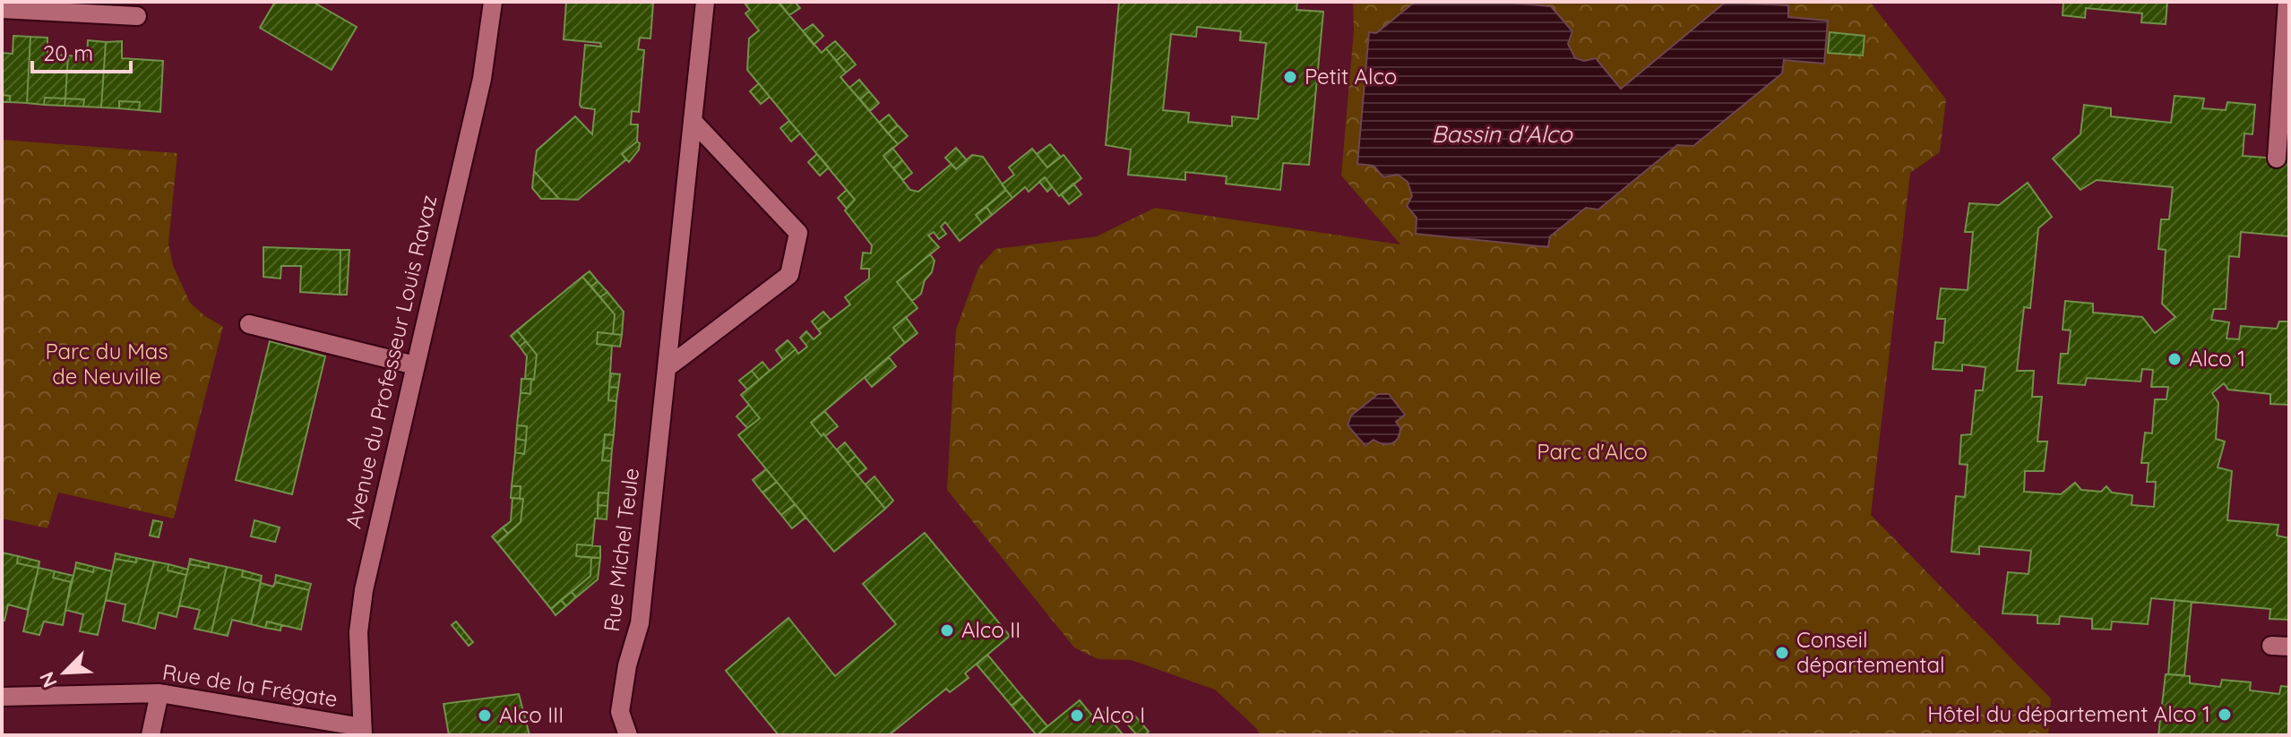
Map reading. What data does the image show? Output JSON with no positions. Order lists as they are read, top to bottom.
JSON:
{
  "streets": {
    "street": ["Avenue du Professeur Louis Ravaz", "Rue Michel Teule", "Rue de la Frégate"]
  },
  "crossings": [
    ["Avenue du Professeur Louis Ravaz", "Rue de la Frégate"]
  ],
  "water": ["Bassin d'Alco"],
  "parks": ["Parc du Mas de Neuville", "Parc d'Alco"],
  "places": [
    "Petit Alco",
    "Alco 1",
    "Alco II",
    "Conseil départemental",
    "Hôtel du département Alco 1",
    "Alco III",
    "Alco I"
  ],
  "scale_bar": "20 m",
  "north": "bottom left"
}
